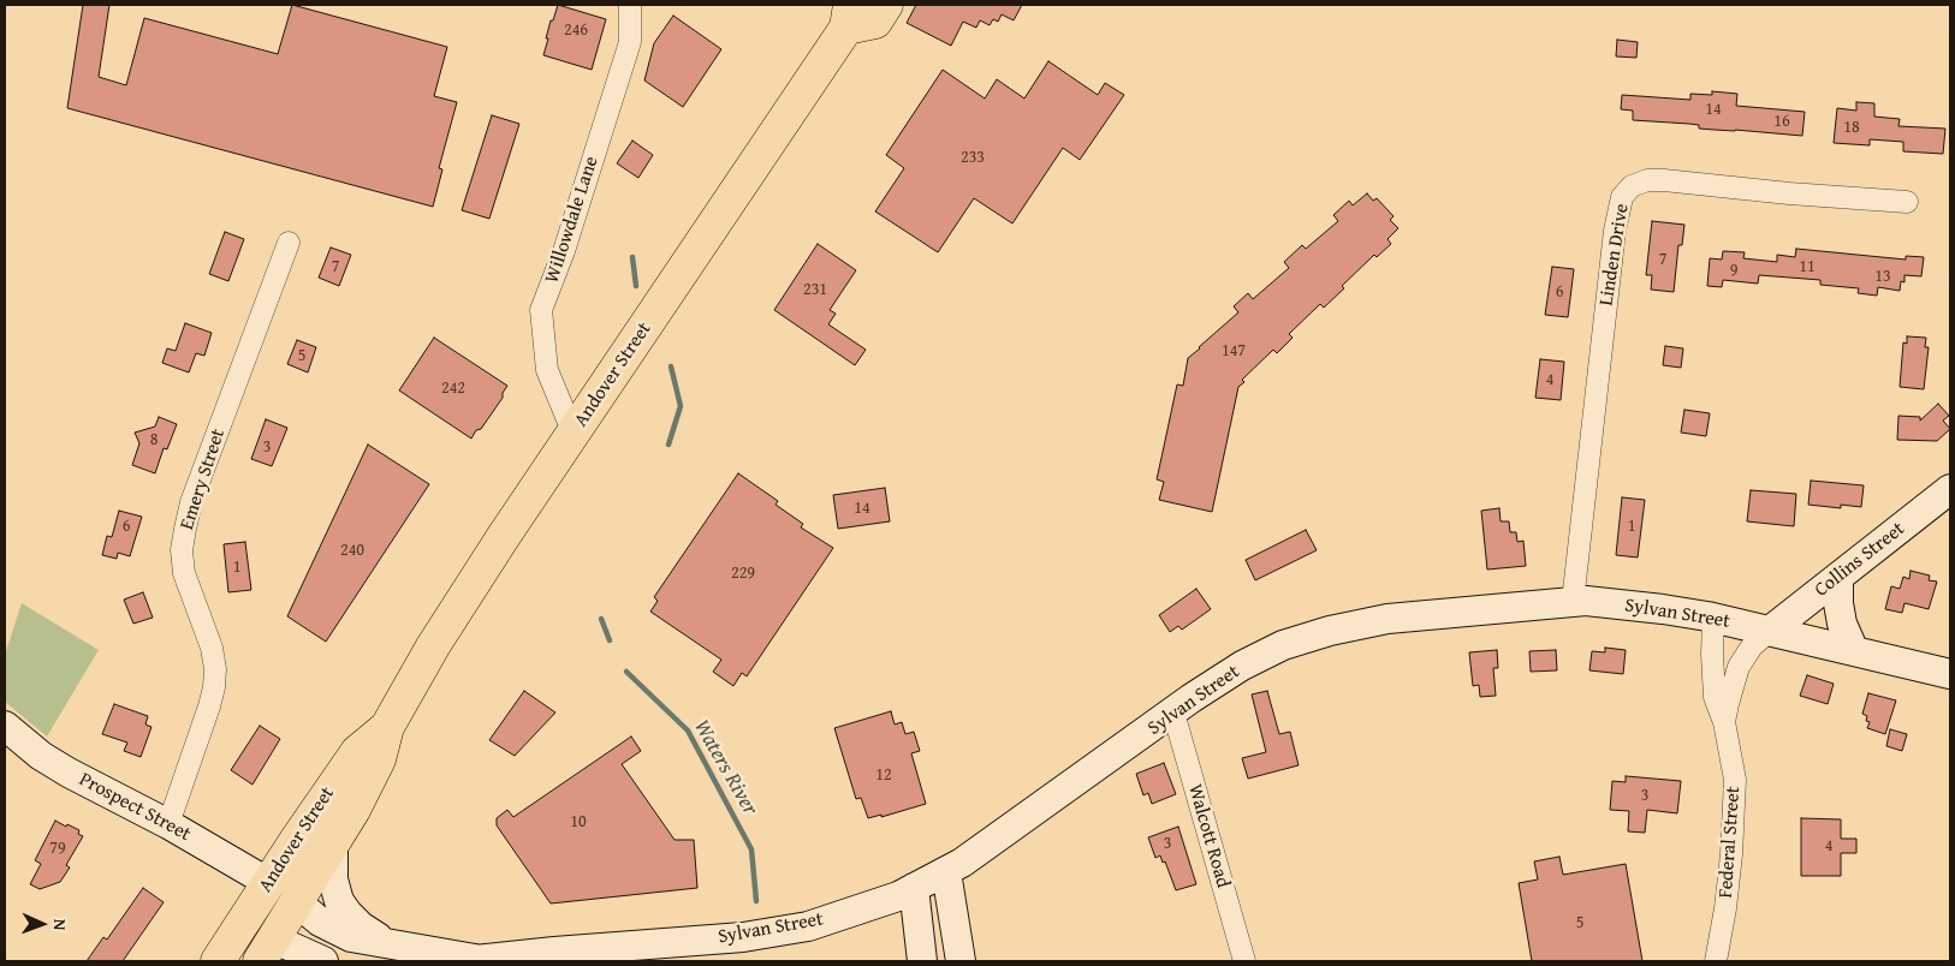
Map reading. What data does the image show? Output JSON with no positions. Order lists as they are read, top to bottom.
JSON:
{
  "streets": {
    "highway": ["Andover Street"],
    "main road": ["Collins Street", "Sylvan Street", "Prospect Street"],
    "street": [
      "Willowdale Lane",
      "Linden Drive",
      "Emery Street",
      "Walcott Road",
      "Federal Street"
    ]
  },
  "crossings": [
    ["Willowdale Lane", "Andover Street"],
    ["Linden Drive", "Sylvan Street"],
    ["Andover Street", "Sylvan Street"],
    ["Andover Street", "Prospect Street"],
    ["Emery Street", "Prospect Street"],
    ["Collins Street", "Sylvan Street"],
    ["Collins Street", "Federal Street"],
    ["Sylvan Street", "Walcott Road"],
    ["Sylvan Street", "Federal Street"]
  ],
  "water": ["Waters River"],
  "house_numbers": [
    "246",
    "14",
    "16",
    "18",
    "233",
    "7",
    "7",
    "11",
    "9",
    "13",
    "231",
    "6",
    "147",
    "5",
    "4",
    "242",
    "8",
    "3",
    "14",
    "6",
    "1",
    "240",
    "1",
    "229",
    "12",
    "3",
    "10",
    "3",
    "4",
    "79",
    "5"
  ],
  "north": "right"
}
